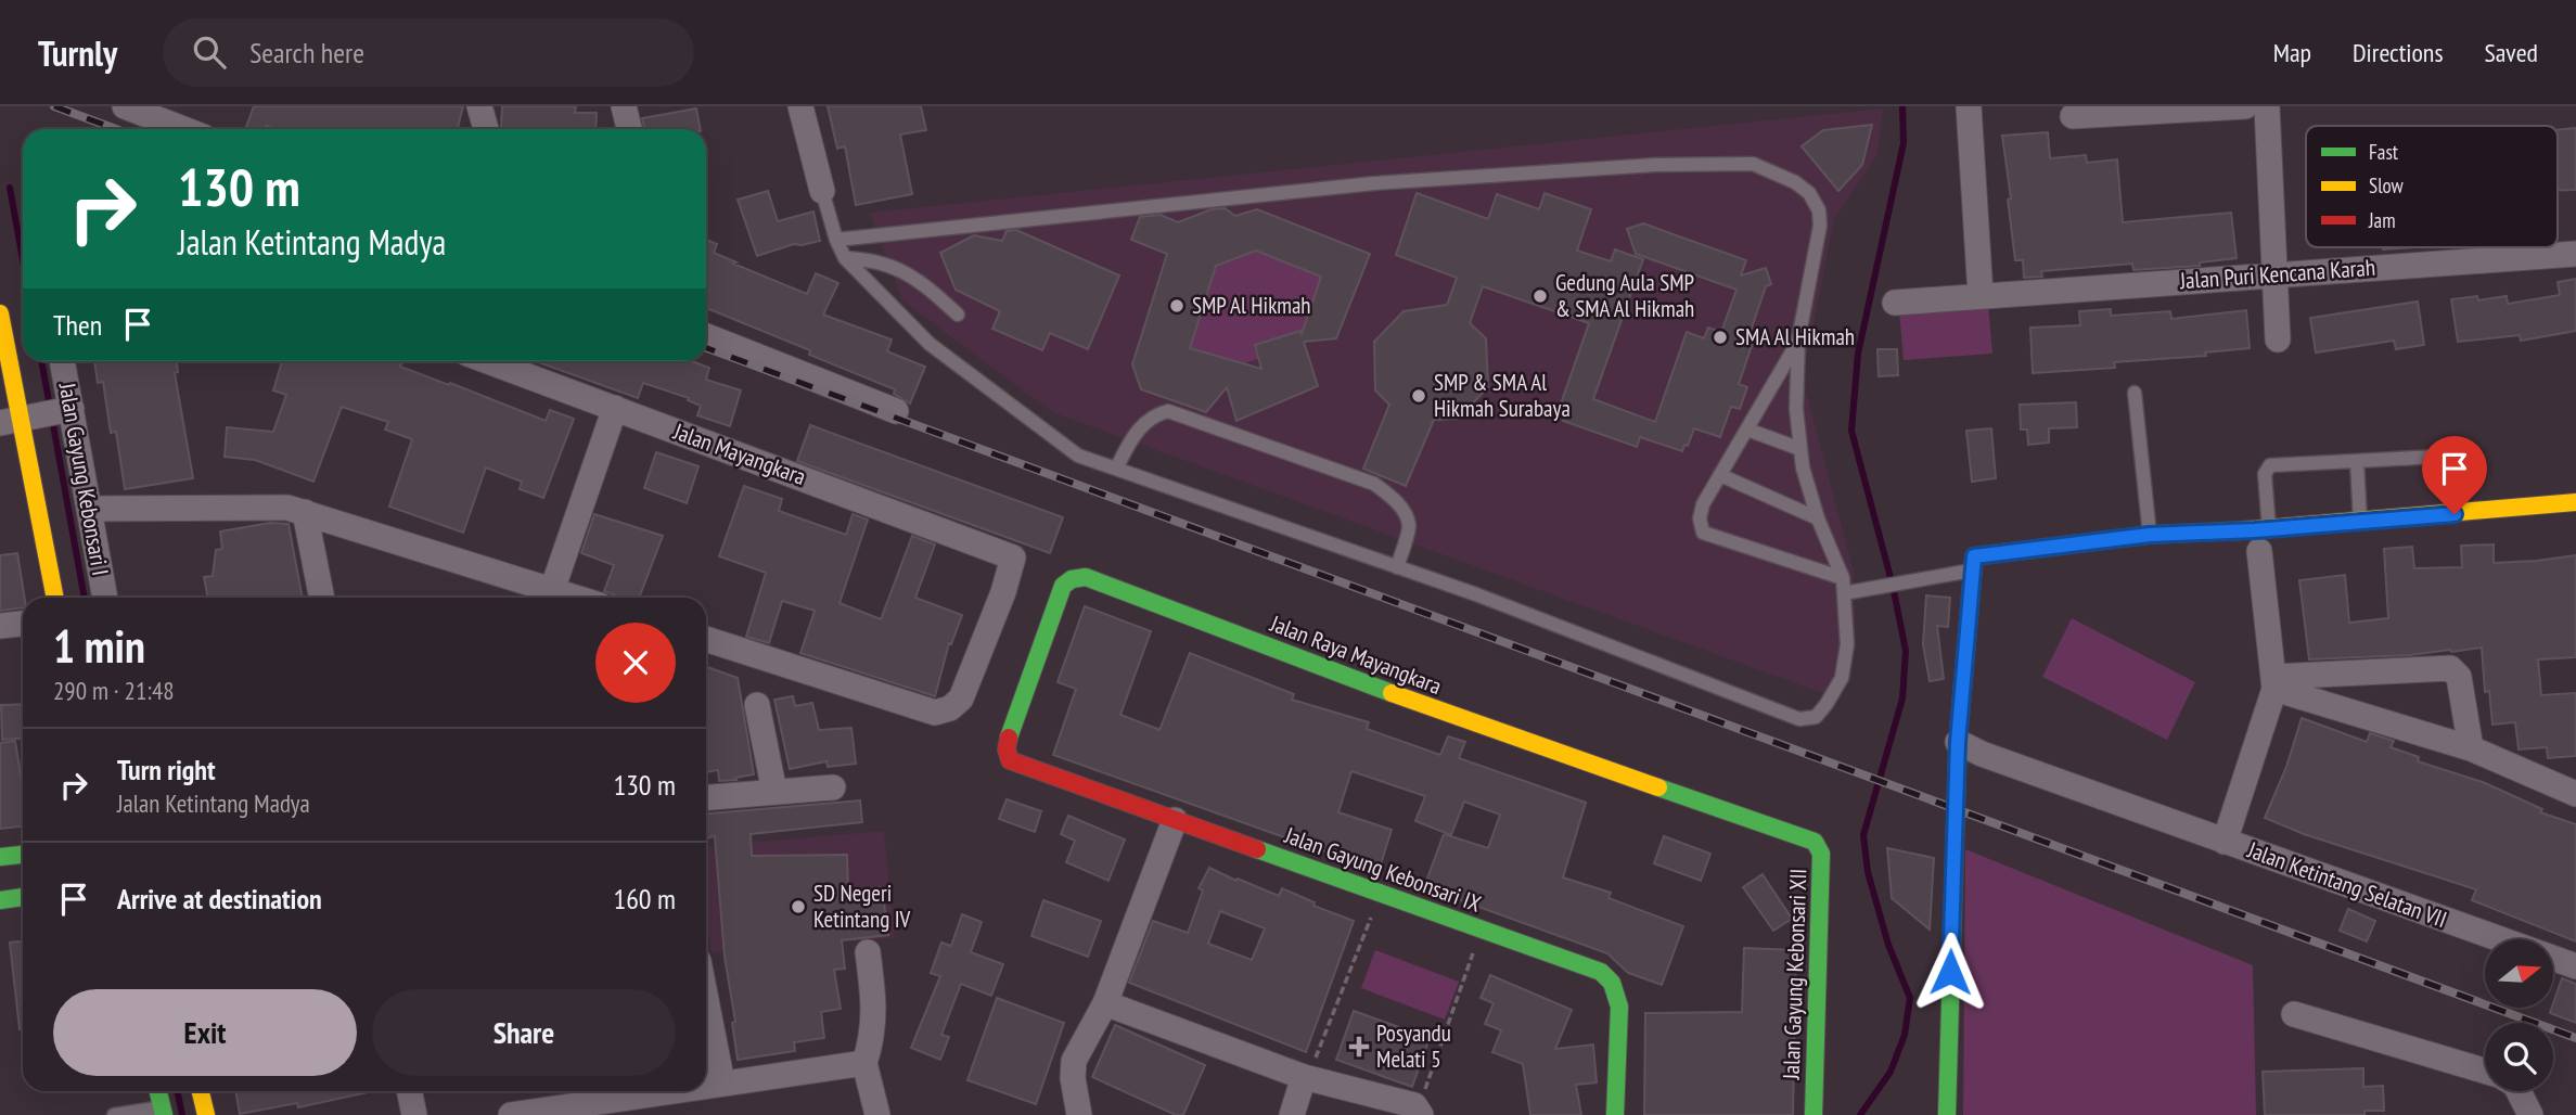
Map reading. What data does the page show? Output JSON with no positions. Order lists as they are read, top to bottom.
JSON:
{
  "streets": {
    "street": [
      "Jalan Puri Kencana Karah",
      "Jalan Mayangkara",
      "Jalan Gayung Kebonsari I",
      "Jalan Raya Mayangkara",
      "Jalan Gayung Kebonsari IX",
      "Jalan Ketintang Selatan VII",
      "Jalan Gayung Kebonsari XII"
    ]
  },
  "crossings": [
    ["Jalan Raya Mayangkara", "Jalan Gayung Kebonsari IX"],
    ["Jalan Raya Mayangkara", "Jalan Gayung Kebonsari XII"]
  ],
  "places": {
    "other": [
      "Gedung Aula SMP & SMA Al Hikmah",
      "SMP Al Hikmah",
      "SMA Al Hikmah",
      "SMP & SMA Al Hikmah Surabaya",
      "SD Negeri Ketintang IV"
    ],
    "health": ["Posyandu Melati 5"]
  },
  "legend": ["Fast", "Slow", "Jam"],
  "north": "right",
  "page": {
    "header": "Turnly",
    "search": "Search here",
    "nav": ["Map", "Directions", "Saved"],
    "turn": ["130 m", "Jalan Ketintang Madya"],
    "then": "Then",
    "heading": ["1 min", "290 m · 21:48"],
    "list": [
      {
        "name": "Turn right",
        "note": "Jalan Ketintang Madya",
        "value": "130 m"
      },
      {
        "name": "Arrive at destination",
        "value": "160 m"
      }
    ],
    "buttons": ["Exit", "Share"]
  }
}
